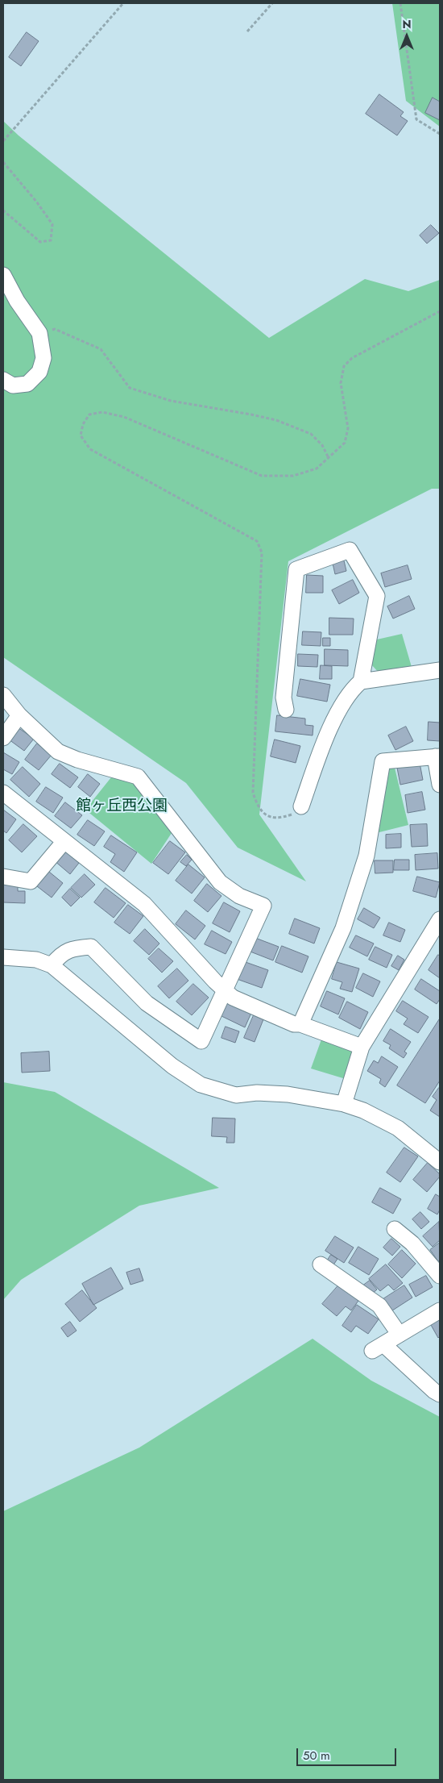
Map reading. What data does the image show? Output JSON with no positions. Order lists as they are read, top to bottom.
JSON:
{
  "parks": ["館ヶ丘西公園"],
  "scale_bar": "50 m",
  "north": "top"
}
